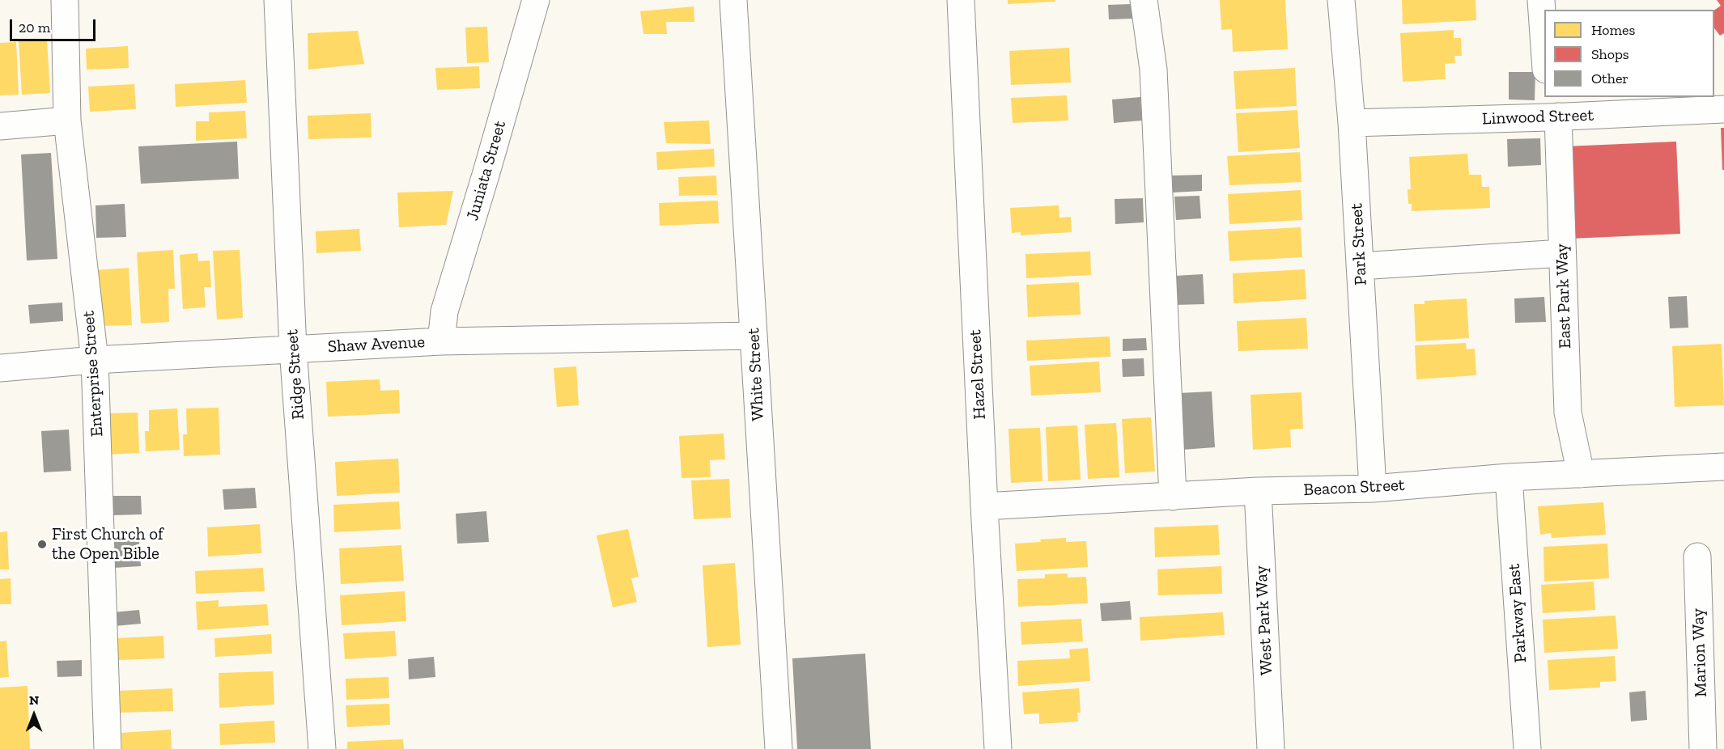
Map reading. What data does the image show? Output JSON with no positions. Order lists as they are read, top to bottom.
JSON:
{
  "streets": {
    "street": [
      "Linwood Street",
      "Juniata Street",
      "Park Street",
      "East Park Way",
      "Shaw Avenue",
      "Enterprise Street",
      "Ridge Street",
      "White Street",
      "Hazel Street",
      "Beacon Street",
      "Parkway East",
      "West Park Way",
      "Marion Way"
    ]
  },
  "crossings": [
    ["Linwood Street", "Park Street"],
    ["Linwood Street", "East Park Way"],
    ["Juniata Street", "Shaw Avenue"],
    ["Park Street", "Beacon Street"],
    ["East Park Way", "Beacon Street"],
    ["Shaw Avenue", "Enterprise Street"],
    ["Shaw Avenue", "Ridge Street"],
    ["Shaw Avenue", "White Street"],
    ["Hazel Street", "Beacon Street"],
    ["Beacon Street", "Parkway East"],
    ["Beacon Street", "West Park Way"]
  ],
  "places": ["First Church of the Open Bible"],
  "legend": ["Homes", "Shops", "Other"],
  "scale_bar": "20 m",
  "north": "top"
}
